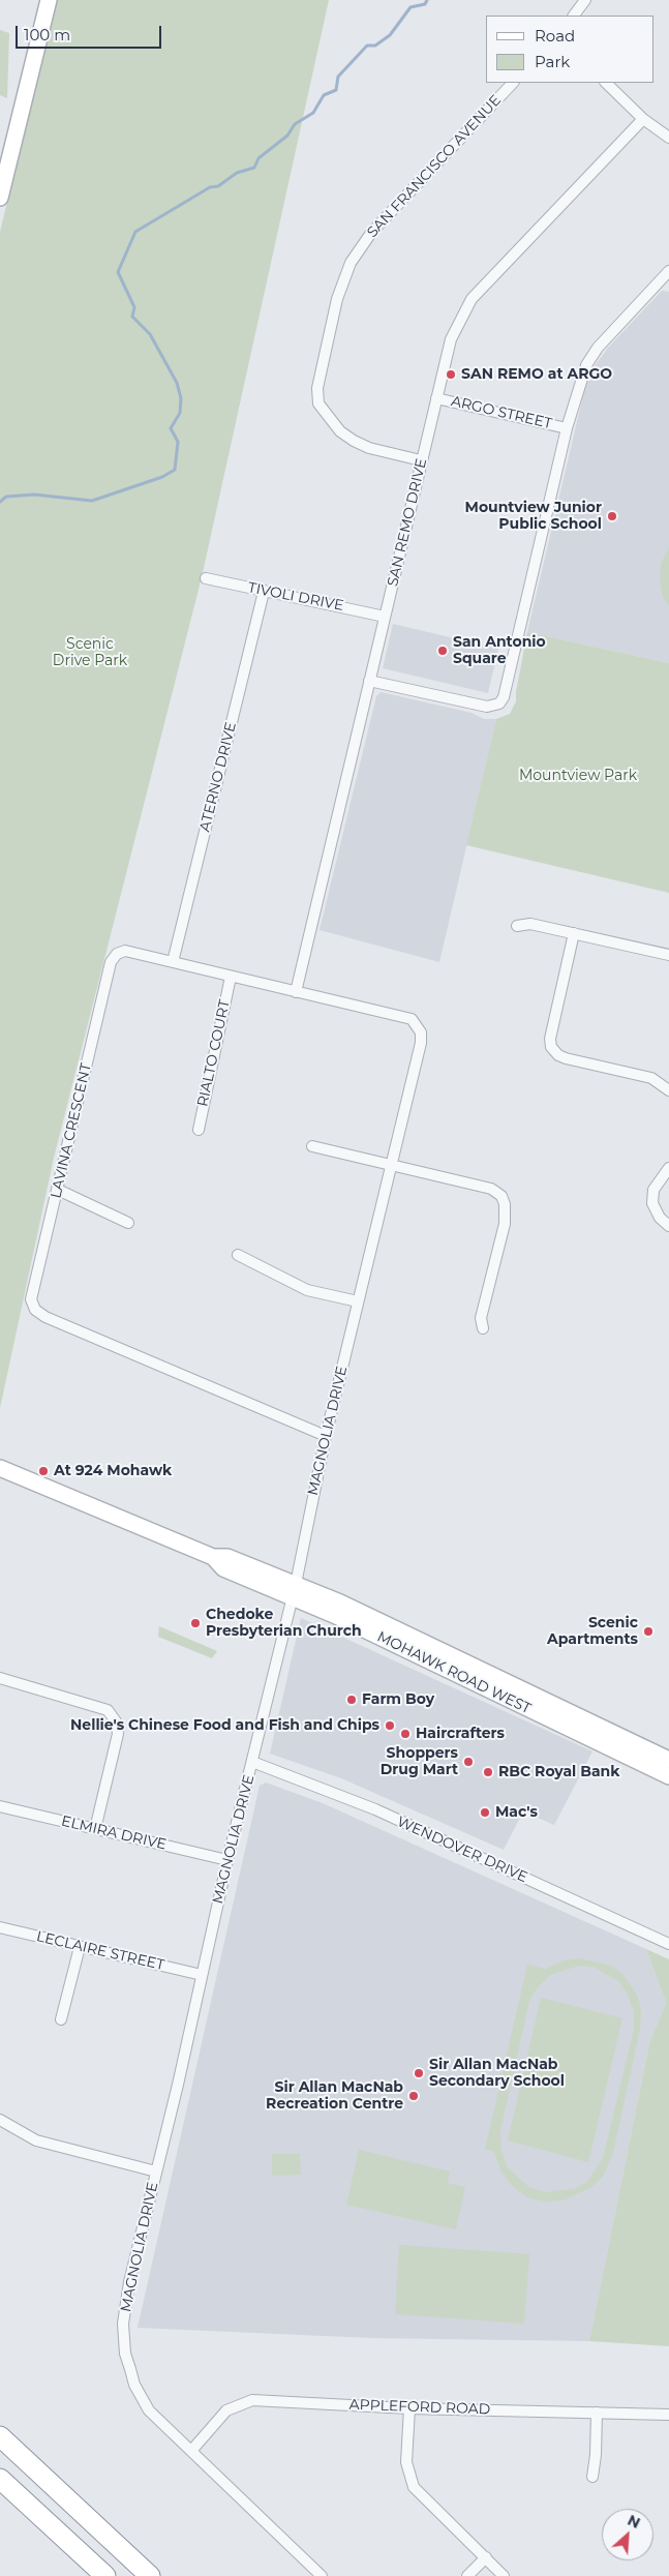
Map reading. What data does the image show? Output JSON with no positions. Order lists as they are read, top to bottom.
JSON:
{
  "streets": {
    "main road": ["MOHAWK ROAD WEST"],
    "street": [
      "SAN FRANCISCO AVENUE",
      "ARGO STREET",
      "SAN REMO DRIVE",
      "TIVOLI DRIVE",
      "ATERNO DRIVE",
      "RIALTO COURT",
      "LAVINA CRESCENT",
      "MAGNOLIA DRIVE",
      "ELMIRA DRIVE",
      "WENDOVER DRIVE",
      "LECLAIRE STREET",
      "APPLEFORD ROAD"
    ]
  },
  "crossings": [
    ["SAN FRANCISCO AVENUE", "SAN REMO DRIVE"],
    ["ARGO STREET", "SAN REMO DRIVE"],
    ["SAN REMO DRIVE", "TIVOLI DRIVE"],
    ["SAN REMO DRIVE", "LAVINA CRESCENT"],
    ["TIVOLI DRIVE", "ATERNO DRIVE"],
    ["ATERNO DRIVE", "LAVINA CRESCENT"],
    ["RIALTO COURT", "LAVINA CRESCENT"],
    ["LAVINA CRESCENT", "MAGNOLIA DRIVE"],
    ["MAGNOLIA DRIVE", "MOHAWK ROAD WEST"],
    ["MAGNOLIA DRIVE", "ELMIRA DRIVE"],
    ["MAGNOLIA DRIVE", "WENDOVER DRIVE"],
    ["MAGNOLIA DRIVE", "LECLAIRE STREET"],
    ["MAGNOLIA DRIVE", "APPLEFORD ROAD"]
  ],
  "parks": ["Scenic Drive Park", "Mountview Park"],
  "places": [
    "SAN REMO at ARGO",
    "Mountview Junior Public School",
    "San Antonio Square",
    "At 924 Mohawk",
    "Chedoke Presbyterian Church",
    "Scenic Apartments",
    "Farm Boy",
    "Nellie's Chinese Food and Fish and Chips",
    "Haircrafters",
    "Shoppers Drug Mart",
    "RBC Royal Bank",
    "Mac's",
    "Sir Allan MacNab Secondary School",
    "Sir Allan MacNab Recreation Centre"
  ],
  "legend": ["Road", "Park"],
  "scale_bar": "100 m",
  "north": "top right"
}
